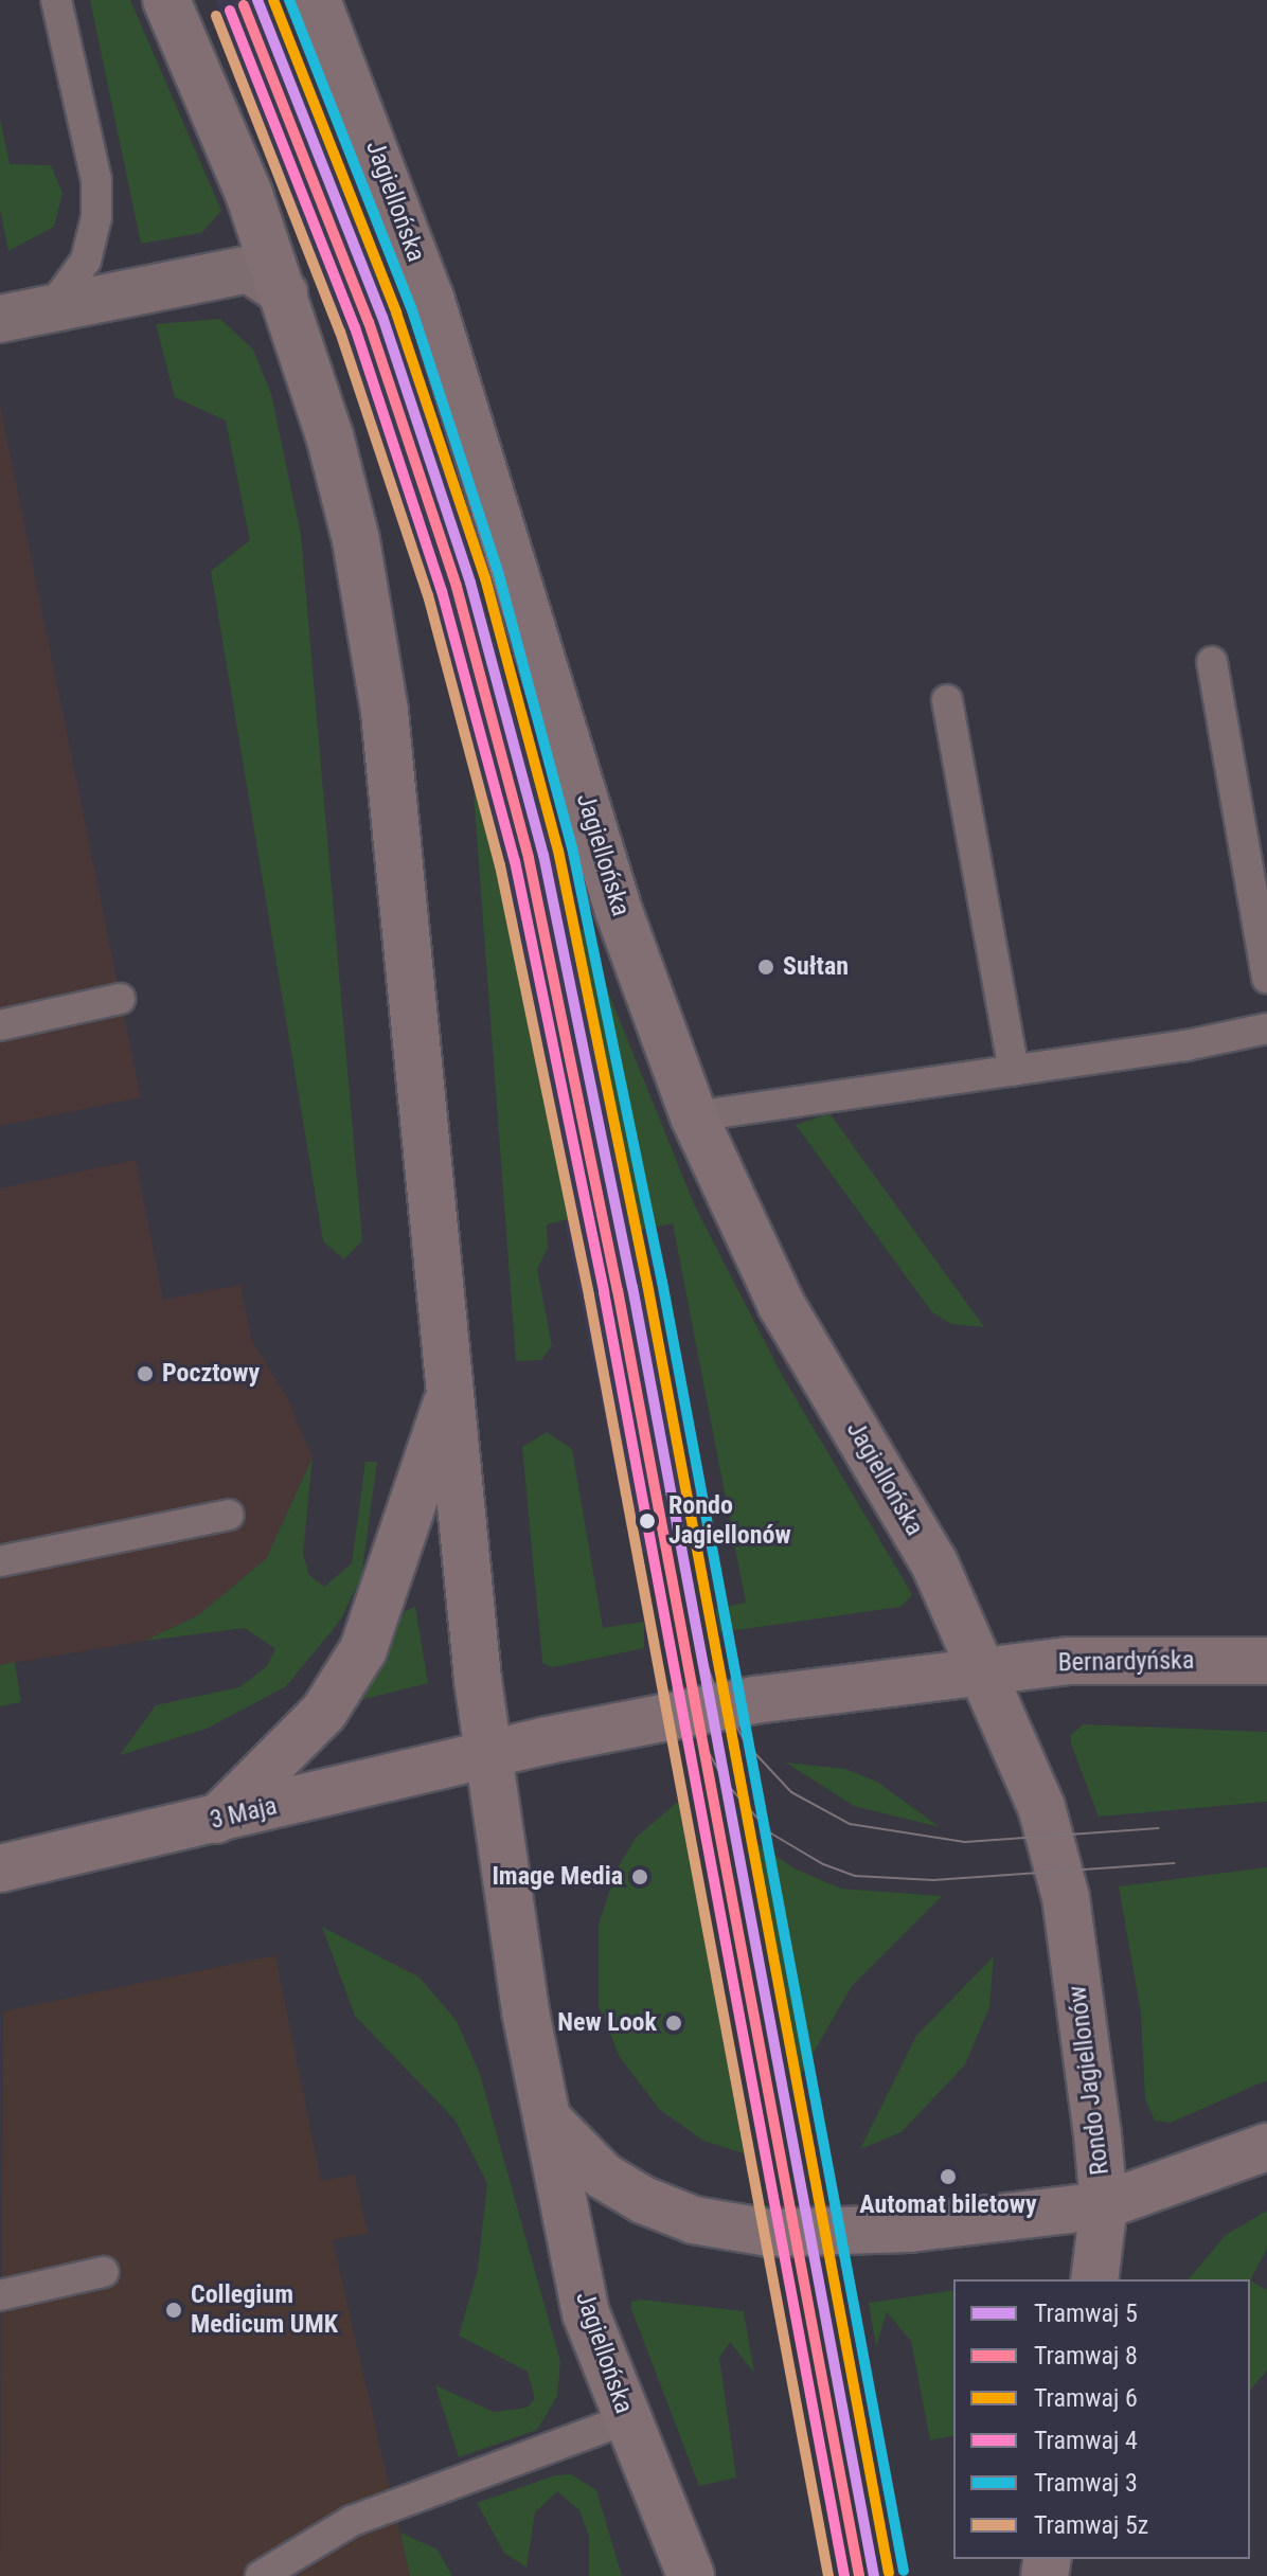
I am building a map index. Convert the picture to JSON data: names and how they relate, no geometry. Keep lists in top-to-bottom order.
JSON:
{
  "streets": {
    "main road": [
      "Jagiellońska",
      "Bernardyńska",
      "3 Maja",
      "Rondo Jagiellonów"
    ]
  },
  "crossings": [
    ["Jagiellońska", "Bernardyńska"],
    ["Jagiellońska", "Rondo Jagiellonów"],
    ["Bernardyńska", "Rondo Jagiellonów"]
  ],
  "places": [
    "Sułtan",
    "Pocztowy",
    "Rondo Jagiellonów",
    "Image Media",
    "New Look",
    "Automat biletowy",
    "Collegium Medicum UMK"
  ],
  "lines": [
    "tram line 5",
    "tram line 6",
    "tram line 3",
    "tram line 8",
    "tram line 4",
    "tram line 5z"
  ],
  "legend": [
    "Tramwaj 5",
    "Tramwaj 8",
    "Tramwaj 6",
    "Tramwaj 4",
    "Tramwaj 3",
    "Tramwaj 5z"
  ]
}
